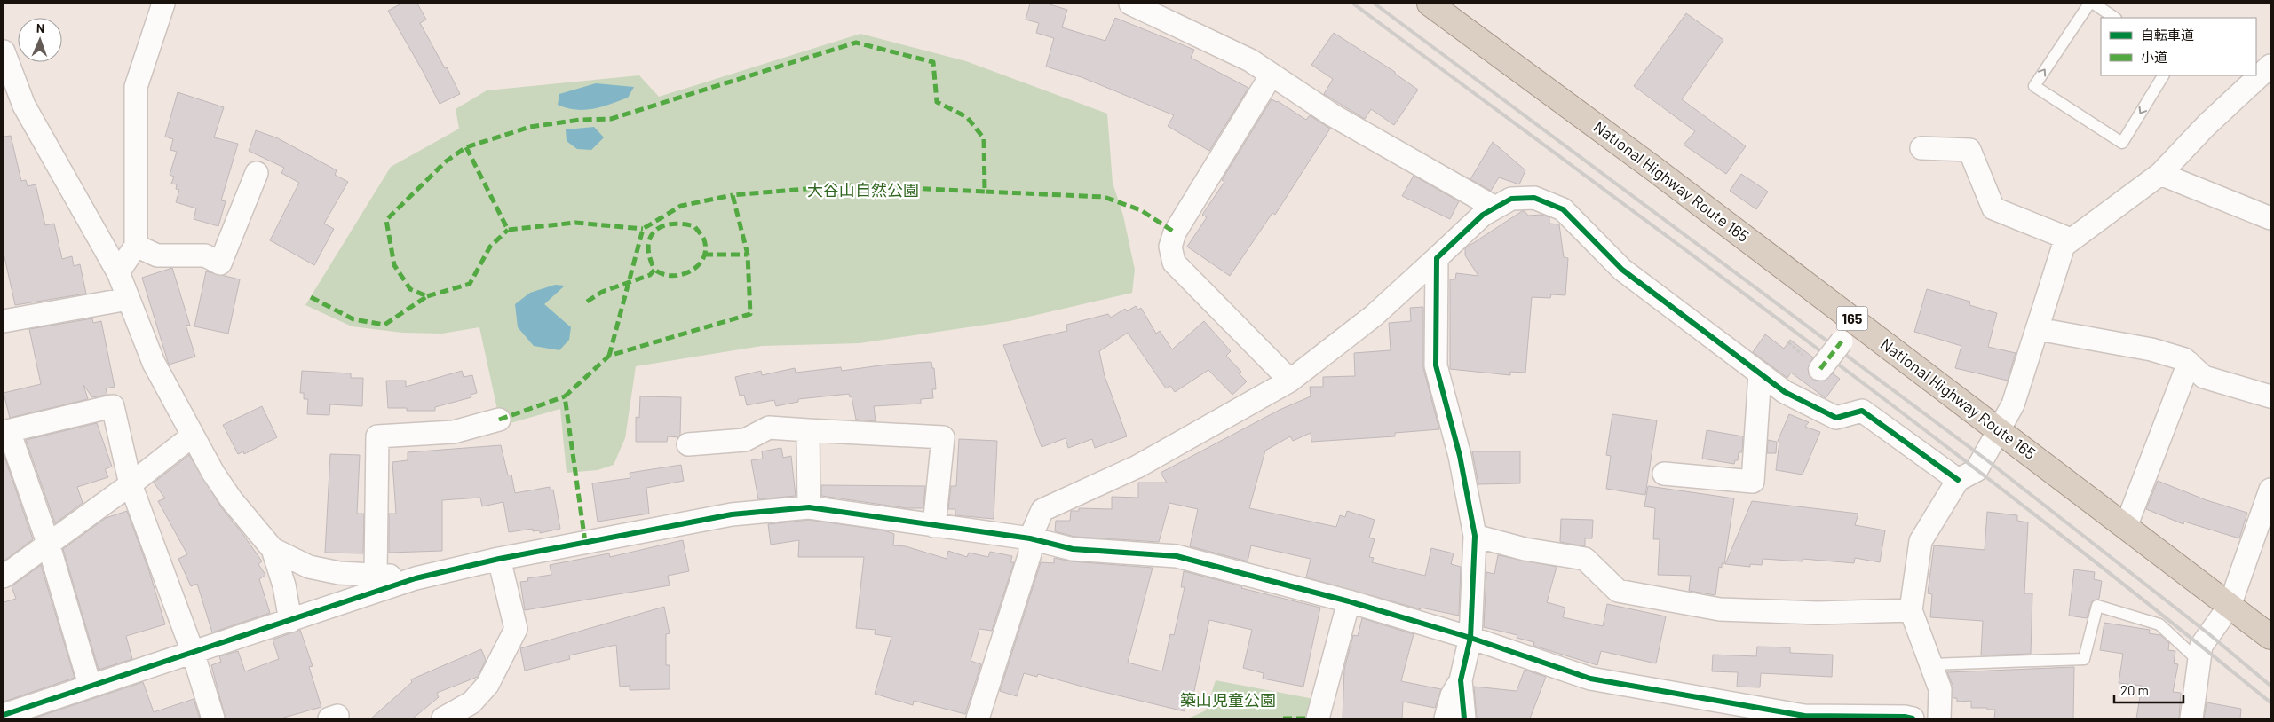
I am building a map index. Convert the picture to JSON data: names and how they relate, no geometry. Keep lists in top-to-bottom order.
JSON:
{
  "streets": {
    "highway": ["National Highway Route 165", "165"]
  },
  "parks": ["大谷山自然公園", "築山児童公園"],
  "legend": ["自転車道", "小道"],
  "scale_bar": "20 m",
  "north": "top"
}
